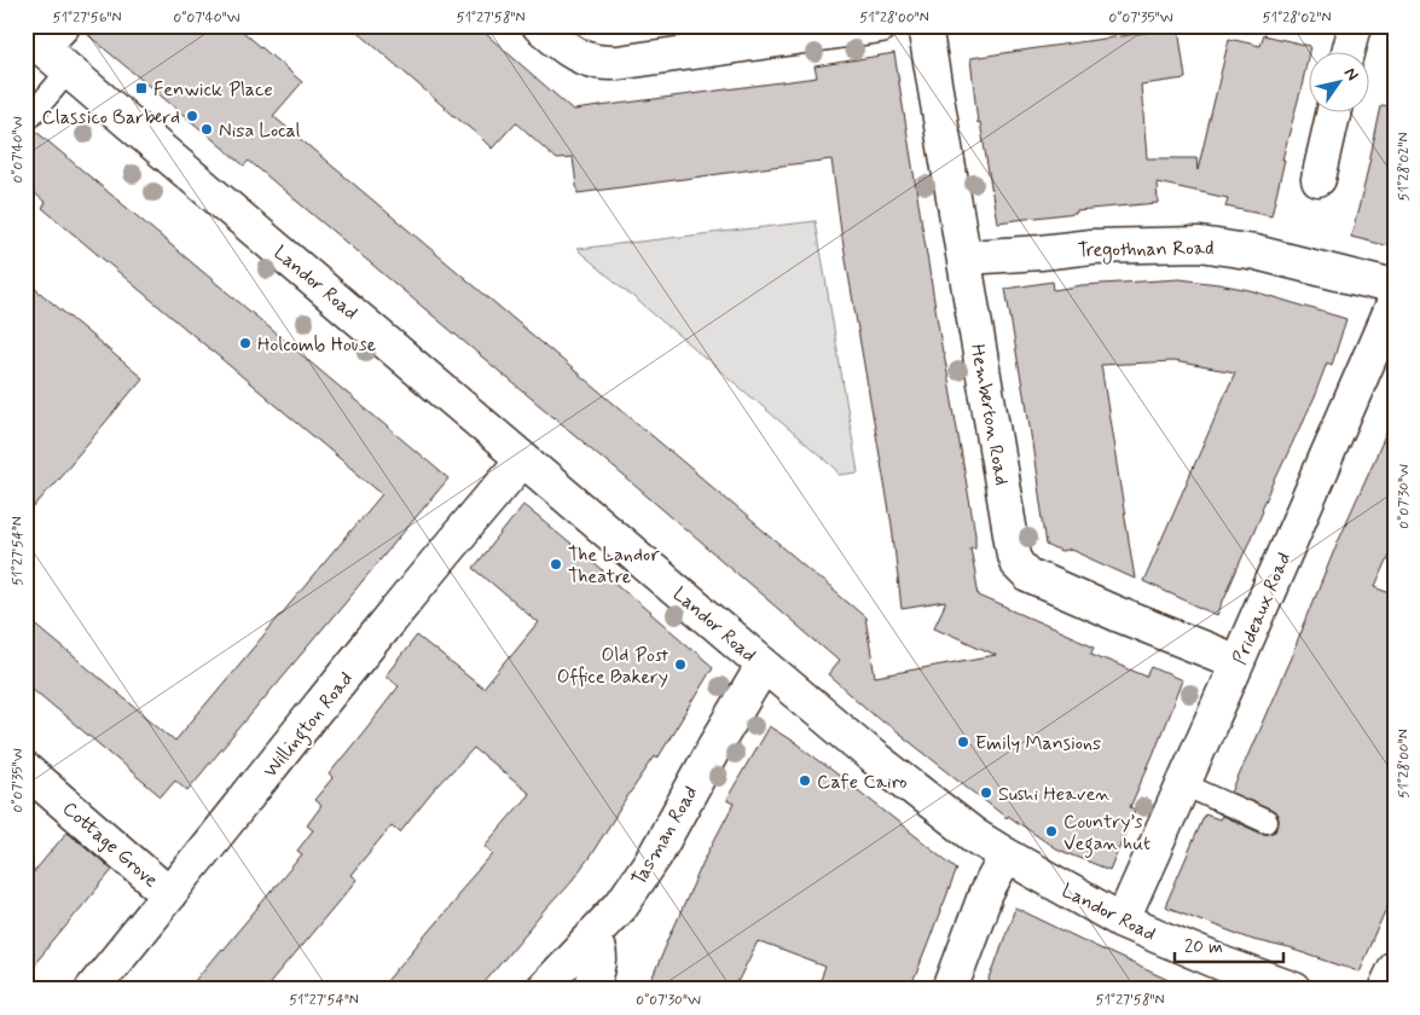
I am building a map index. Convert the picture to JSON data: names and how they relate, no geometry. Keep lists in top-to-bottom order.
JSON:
{
  "streets": {
    "street": [
      "Tregothnan Road",
      "Landor Road",
      "Hemberton Road",
      "Prideaux Road",
      "Willington Road",
      "Tasman Road",
      "Cottage Grove"
    ]
  },
  "crossings": [
    ["Tregothnan Road", "Hemberton Road"],
    ["Landor Road", "Prideaux Road"],
    ["Landor Road", "Willington Road"],
    ["Landor Road", "Tasman Road"],
    ["Hemberton Road", "Prideaux Road"],
    ["Willington Road", "Cottage Grove"]
  ],
  "places": {
    "transit": ["Fenwick Place"],
    "other": [
      "Classico Barberd",
      "Nisa Local",
      "Holcomb House",
      "The Landor Theatre",
      "Old Post Office Bakery",
      "Emily Mansions",
      "Cafe Cairo",
      "Sushi Heaven",
      "Country’s Vegan hut"
    ]
  },
  "scale_bar": "20 m",
  "north": "top right",
  "coordinates": [
    "51°27'56\"N",
    "0°07'40\"W",
    "51°27'58\"N",
    "51°28'00\"N",
    "0°07'35\"W",
    "51°28'02\"N",
    "0°07'30\"W",
    "51°27'54\"N"
  ]
}
